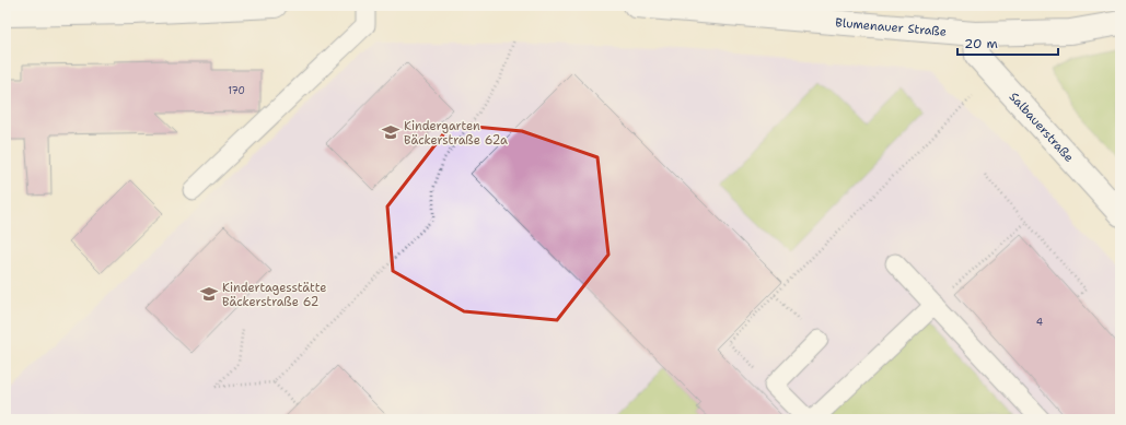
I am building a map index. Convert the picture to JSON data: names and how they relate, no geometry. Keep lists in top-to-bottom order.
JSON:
{
  "streets": {
    "street": ["Blumenauer Straße", "Salbauerstraße"]
  },
  "crossings": [
    ["Blumenauer Straße", "Salbauerstraße"]
  ],
  "places": {
    "school or university": ["Kindergarten Bäckerstraße 62a", "Kindertagesstätte Bäckerstraße 62"]
  },
  "house_numbers": ["170", "4"],
  "scale_bar": "20 m"
}
